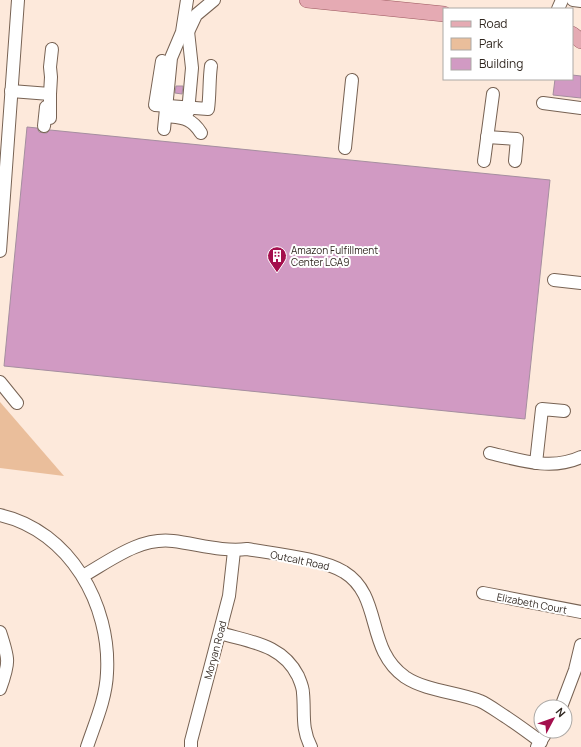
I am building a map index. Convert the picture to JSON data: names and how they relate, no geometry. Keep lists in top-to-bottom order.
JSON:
{
  "streets": {
    "street": ["Outcalt Road", "Elizabeth Court", "Moryan Road"]
  },
  "crossings": [
    ["Outcalt Road", "Moryan Road"]
  ],
  "places": {
    "building": ["Amazon Fulfillment Center LGA9"]
  },
  "legend": ["Road", "Park", "Building"],
  "north": "top right"
}
